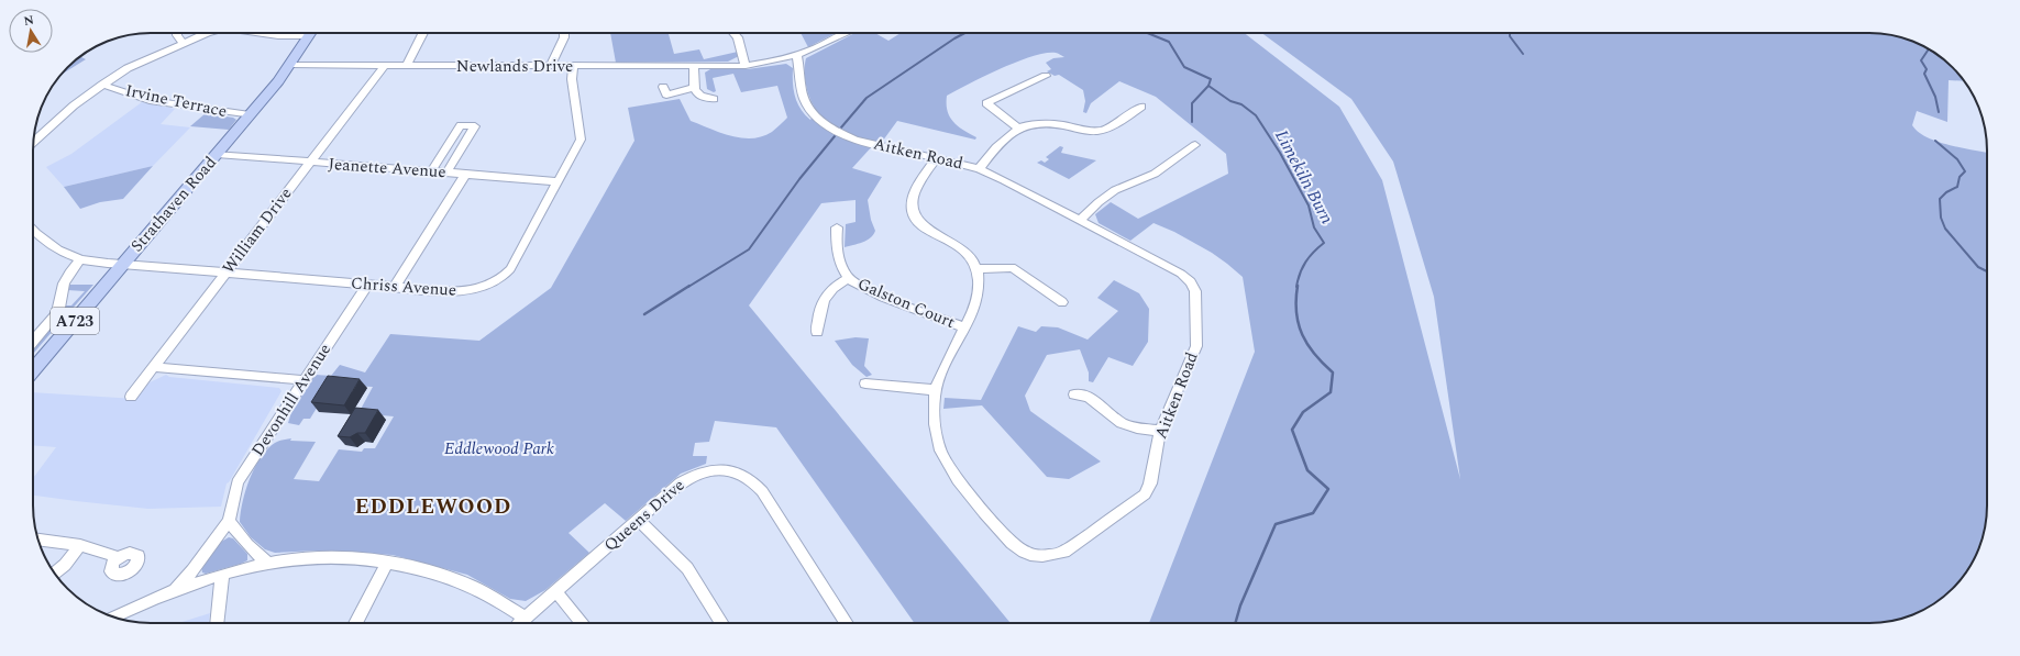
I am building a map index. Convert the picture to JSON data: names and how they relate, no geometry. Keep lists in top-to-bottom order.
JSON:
{
  "streets": {
    "main road": ["Strathaven Road", "A723"],
    "street": [
      "Newlands Drive",
      "Irvine Terrace",
      "Aitken Road",
      "Jeanette Avenue",
      "William Drive",
      "Chriss Avenue",
      "Galston Court",
      "Devonhill Avenue",
      "Queens Drive"
    ]
  },
  "crossings": [
    ["Newlands Drive", "Aitken Road"],
    ["Newlands Drive", "Strathaven Road"],
    ["Newlands Drive", "William Drive"],
    ["Newlands Drive", "Chriss Avenue"],
    ["Irvine Terrace", "Strathaven Road"],
    ["Jeanette Avenue", "Strathaven Road"],
    ["Jeanette Avenue", "William Drive"],
    ["Jeanette Avenue", "Chriss Avenue"],
    ["Strathaven Road", "Chriss Avenue"],
    ["William Drive", "Chriss Avenue"],
    ["Chriss Avenue", "Devonhill Avenue"]
  ],
  "districts": ["EDDLEWOOD"],
  "water": ["Limekiln Burn"],
  "parks": ["Eddlewood Park"],
  "north": "top"
}
